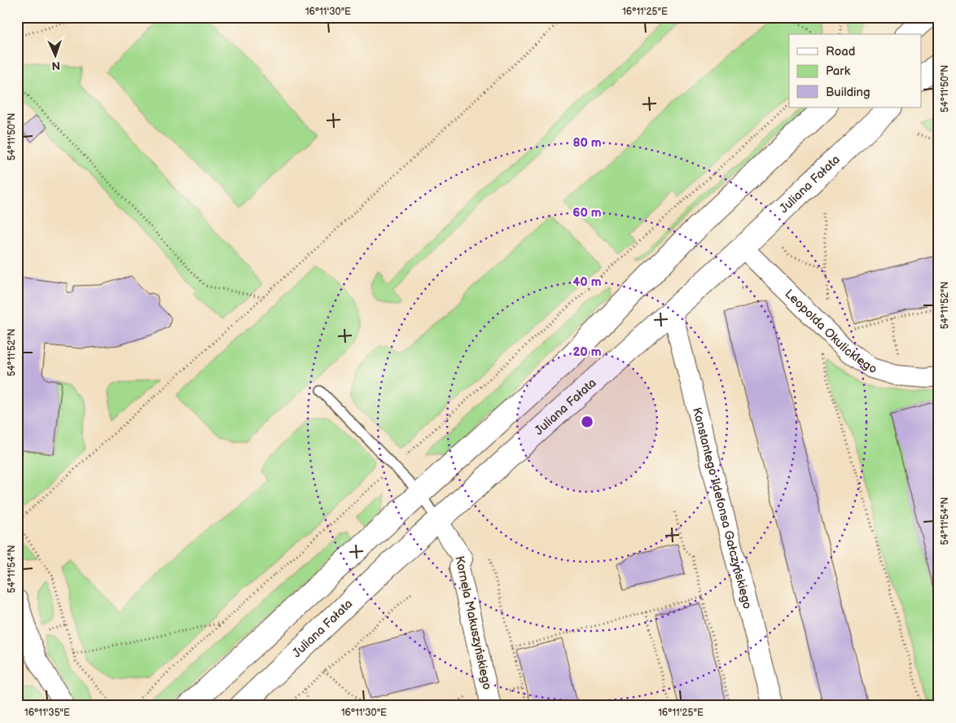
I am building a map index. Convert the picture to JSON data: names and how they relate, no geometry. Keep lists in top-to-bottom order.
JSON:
{
  "streets": {
    "street": [
      "Juliana Fałata",
      "Leopolda Okulickiego",
      "Konstantego Ildefonsa Gałczyńskiego",
      "Kornela Makuszyńskiego"
    ]
  },
  "crossings": [
    ["Juliana Fałata", "Leopolda Okulickiego"],
    ["Juliana Fałata", "Konstantego Ildefonsa Gałczyńskiego"],
    ["Juliana Fałata", "Kornela Makuszyńskiego"]
  ],
  "legend": ["Road", "Park", "Building"],
  "north": "bottom",
  "coordinates": [
    "16°11'30\"E",
    "16°11'25\"E",
    "54°11'50\"N",
    "54°11'52\"N",
    "54°11'54\"N",
    "16°11'35\"E"
  ],
  "rings": [
    "80 m",
    "60 m",
    "40 m",
    "20 m"
  ]
}
